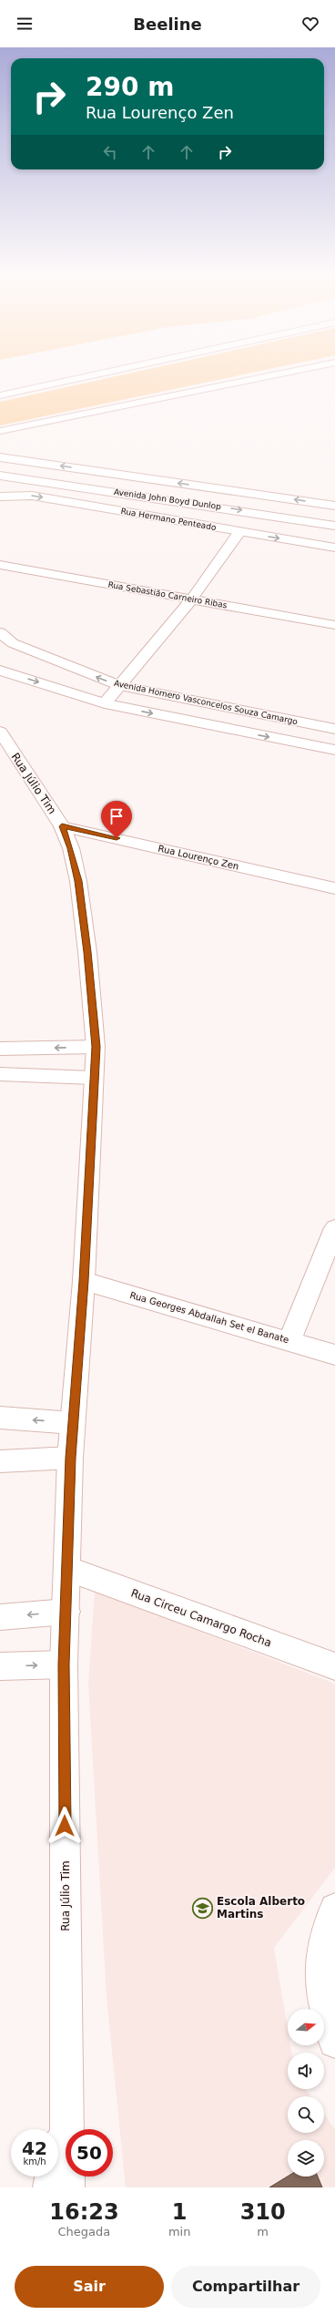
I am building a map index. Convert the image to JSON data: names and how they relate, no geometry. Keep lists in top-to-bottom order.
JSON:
{
  "streets": {
    "main road": [
      "Avenida John Boyd Dunlop",
      "Rua Hermano Penteado",
      "Rua Sebastião Carneiro Ribas",
      "Avenida Homero Vasconcelos Souza Camargo",
      "Rua Júlio Tim",
      "Rua Lourenço Zen",
      "Rua Georges Abdallah Set el Banate",
      "Rua Circeu Camargo Rocha"
    ]
  },
  "crossings": [
    ["Rua Júlio Tim", "Rua Lourenço Zen"],
    ["Rua Júlio Tim", "Rua Georges Abdallah Set el Banate"],
    ["Rua Júlio Tim", "Rua Circeu Camargo Rocha"]
  ],
  "places": {
    "school or university": ["Escola Alberto Martins"]
  },
  "north": "right",
  "page": {
    "header": "Beeline",
    "turn": ["290 m", "Rua Lourenço Zen"],
    "speed": "42 km/h",
    "limit": "50",
    "eta": [
      "16:23",
      "Chegada",
      "1",
      "min",
      "310",
      "m"
    ],
    "buttons": ["Sair", "Compartilhar"]
  }
}
